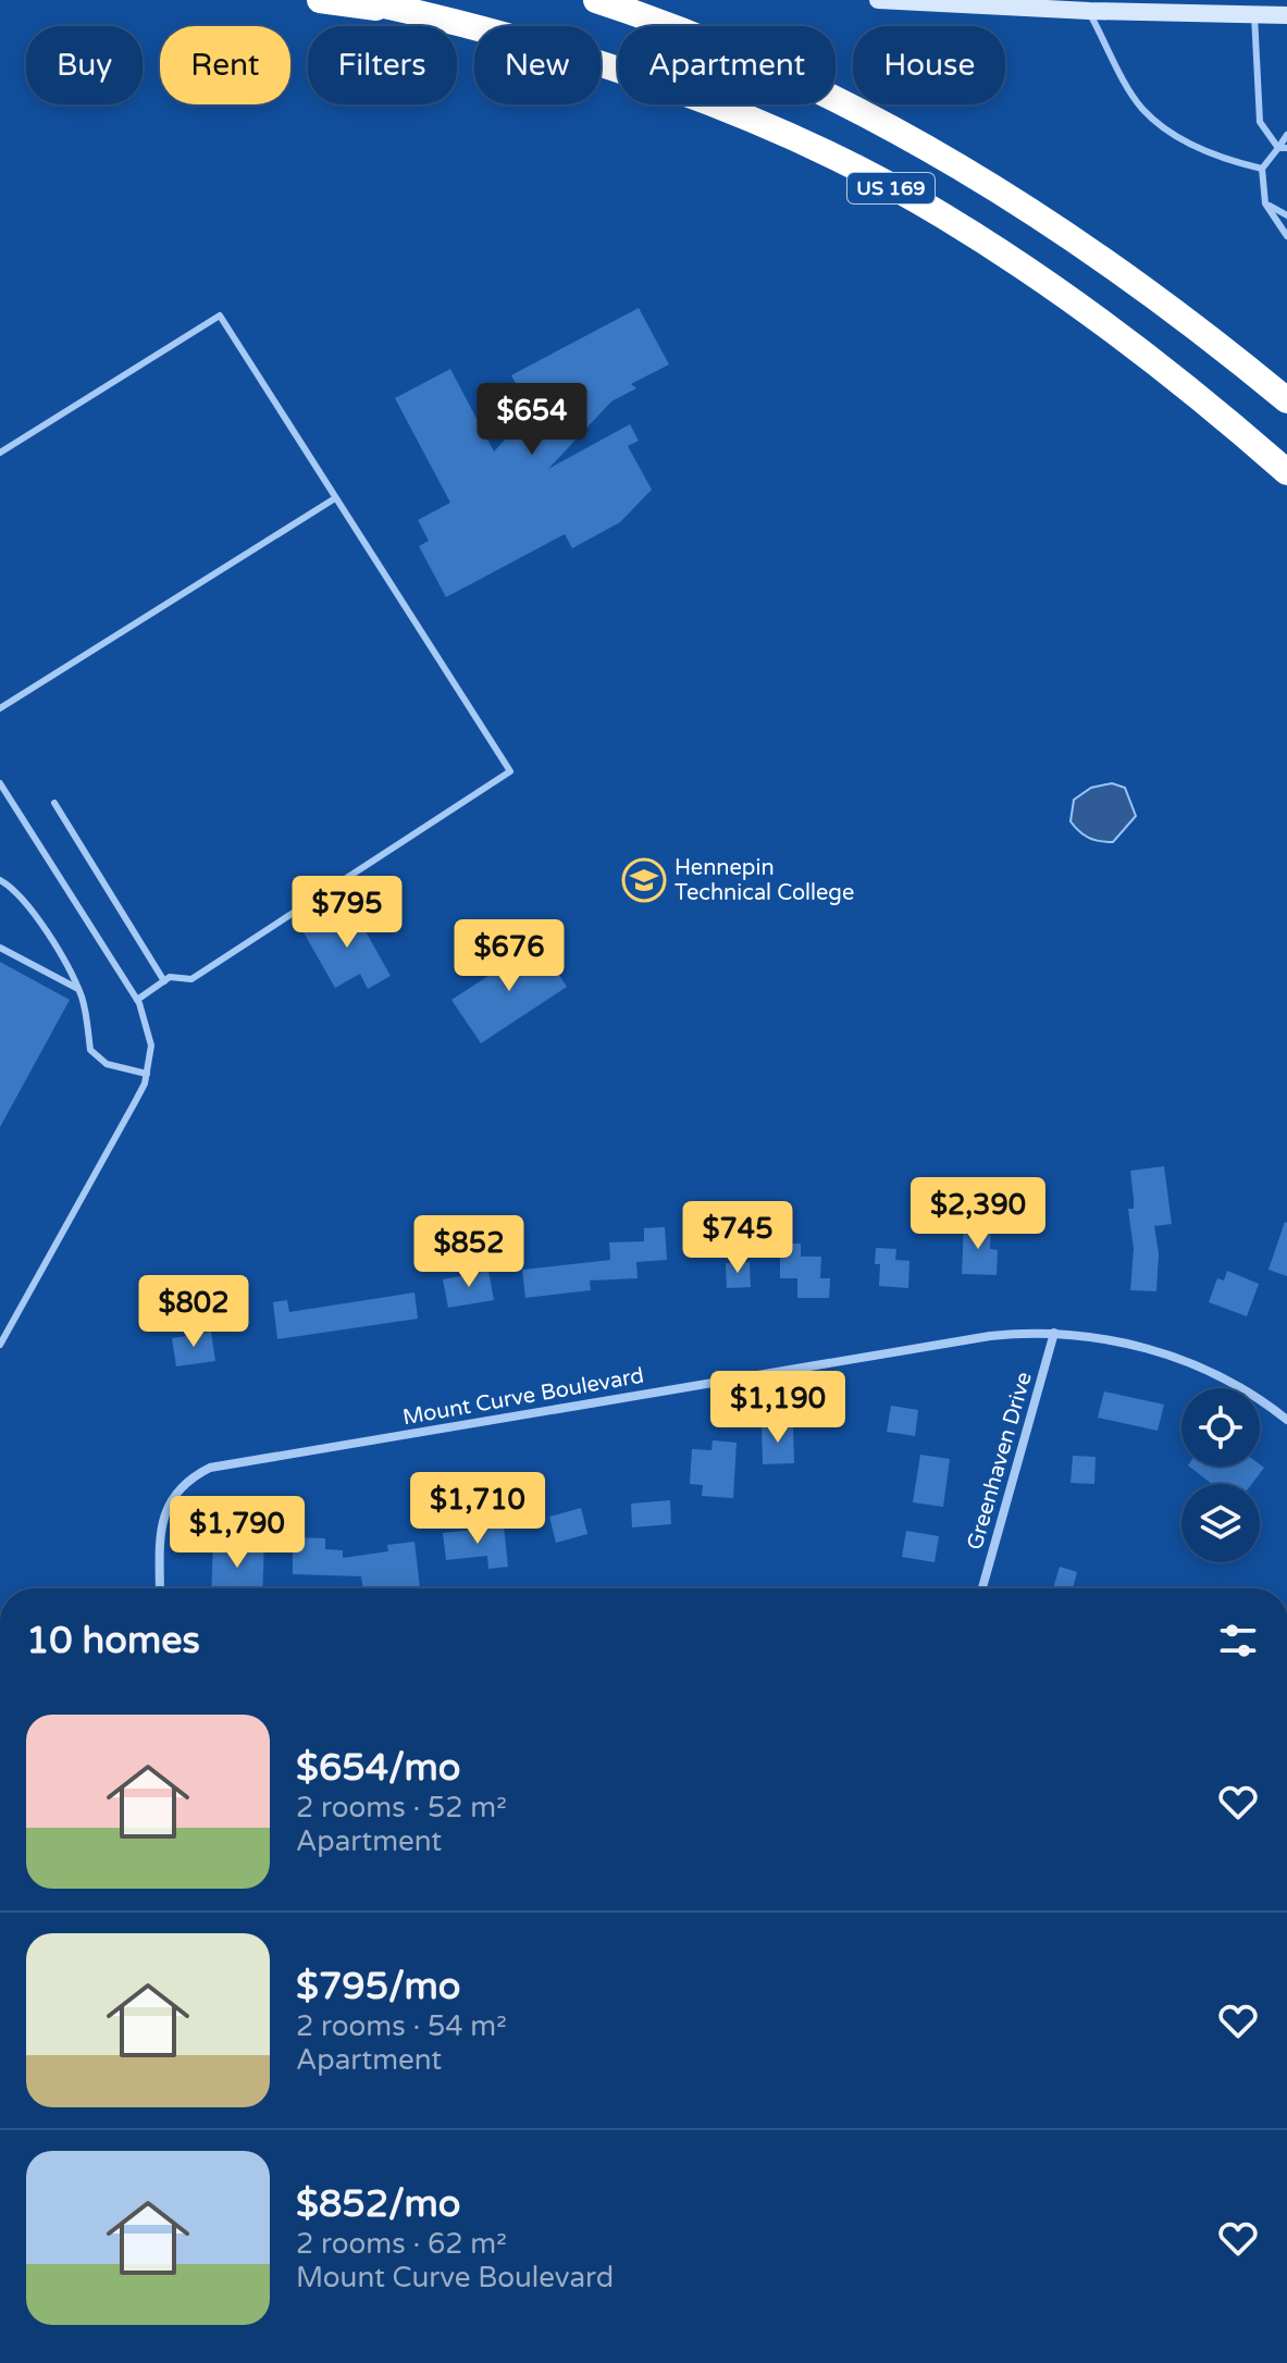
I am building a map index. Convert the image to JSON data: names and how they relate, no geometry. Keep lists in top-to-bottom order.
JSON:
{
  "streets": {
    "highway": ["US 169"],
    "street": ["Mount Curve Boulevard", "Greenhaven Drive"]
  },
  "crossings": [
    ["Mount Curve Boulevard", "Greenhaven Drive"]
  ],
  "places": {
    "school or university": ["Hennepin Technical College"]
  },
  "page": {
    "chip": [
      "Buy",
      "Rent",
      "Filters",
      "New",
      "Apartment",
      "House"
    ],
    "price": [
      "$654",
      "$795",
      "$676",
      "$2,390",
      "$745",
      "$852",
      "$802",
      "$1,190",
      "$1,710",
      "$1,790"
    ],
    "heading": "10 homes",
    "list": [
      {
        "name": "$654/mo",
        "note": "2 rooms · 52 m² · Apartment"
      },
      {
        "name": "$795/mo",
        "note": "2 rooms · 54 m² · Apartment"
      },
      {
        "name": "$852/mo",
        "note": "2 rooms · 62 m² · Mount Curve Boulevard"
      }
    ]
  }
}
